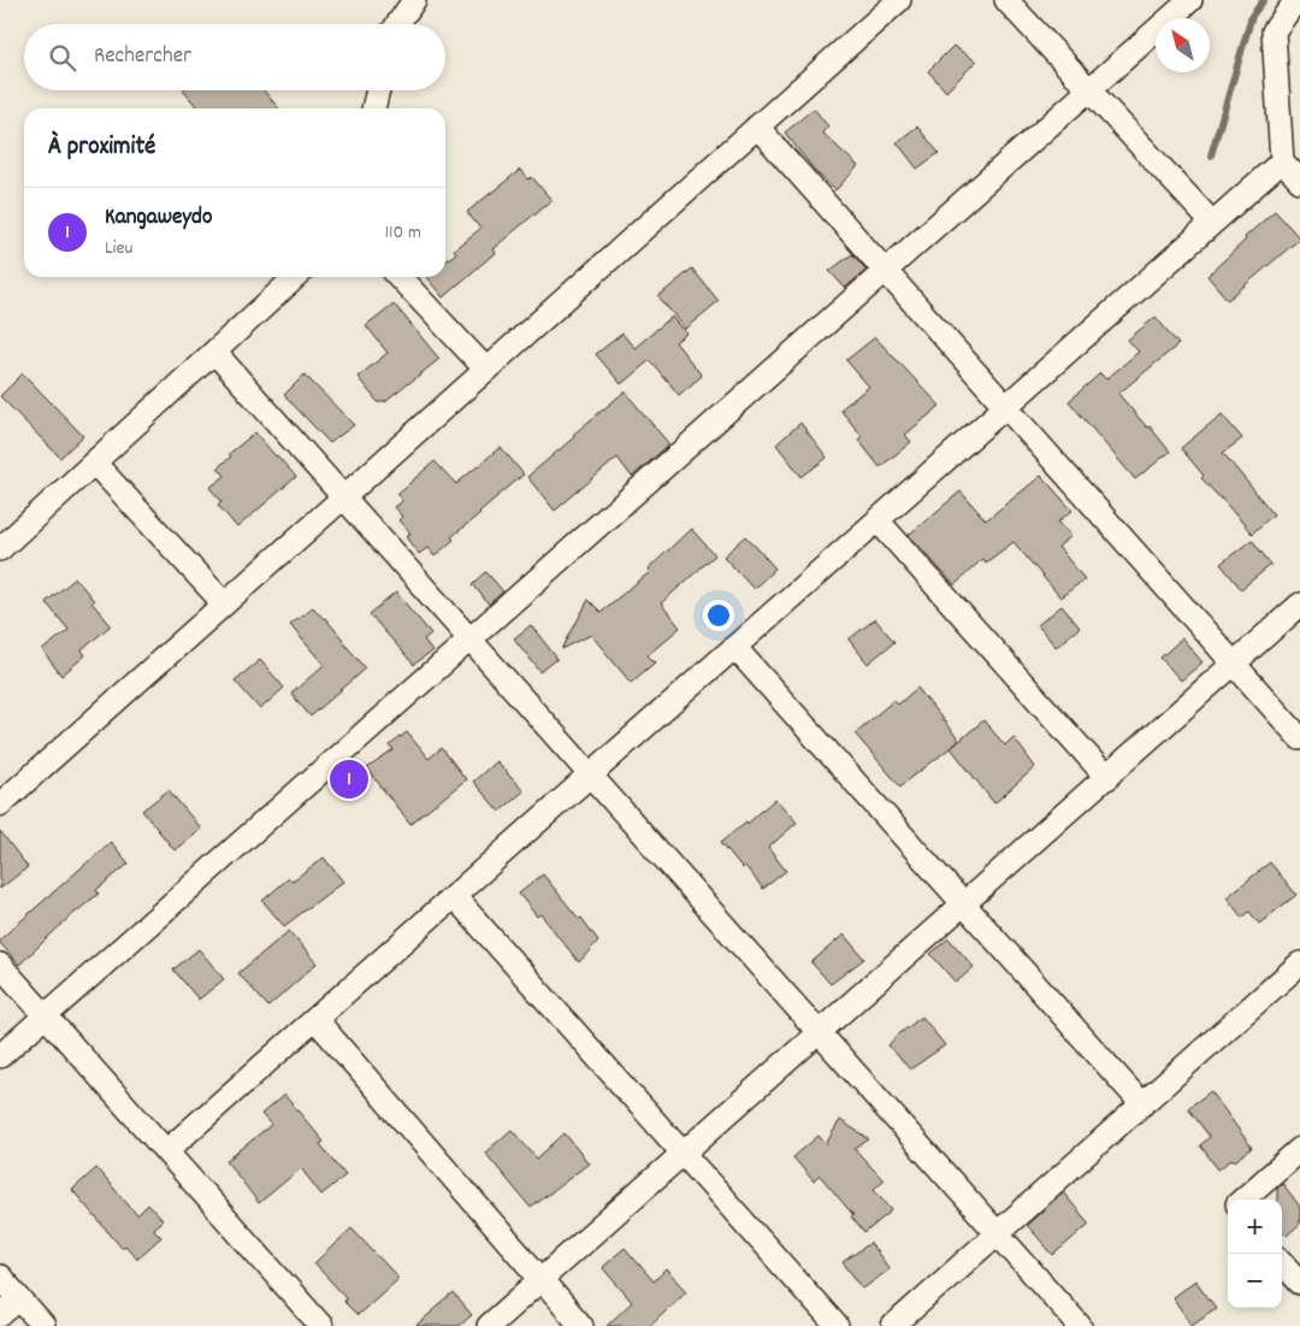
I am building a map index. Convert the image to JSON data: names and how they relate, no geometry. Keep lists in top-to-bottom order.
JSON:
{
  "north": "top left",
  "page": {
    "search": "Rechercher",
    "heading": "À proximité",
    "list": [
      {
        "mark": "1",
        "name": "Kangaweydo",
        "note": "Lieu",
        "value": "110 m"
      }
    ],
    "pins": "1",
    "map_buttons": ["+", "−"]
  }
}
